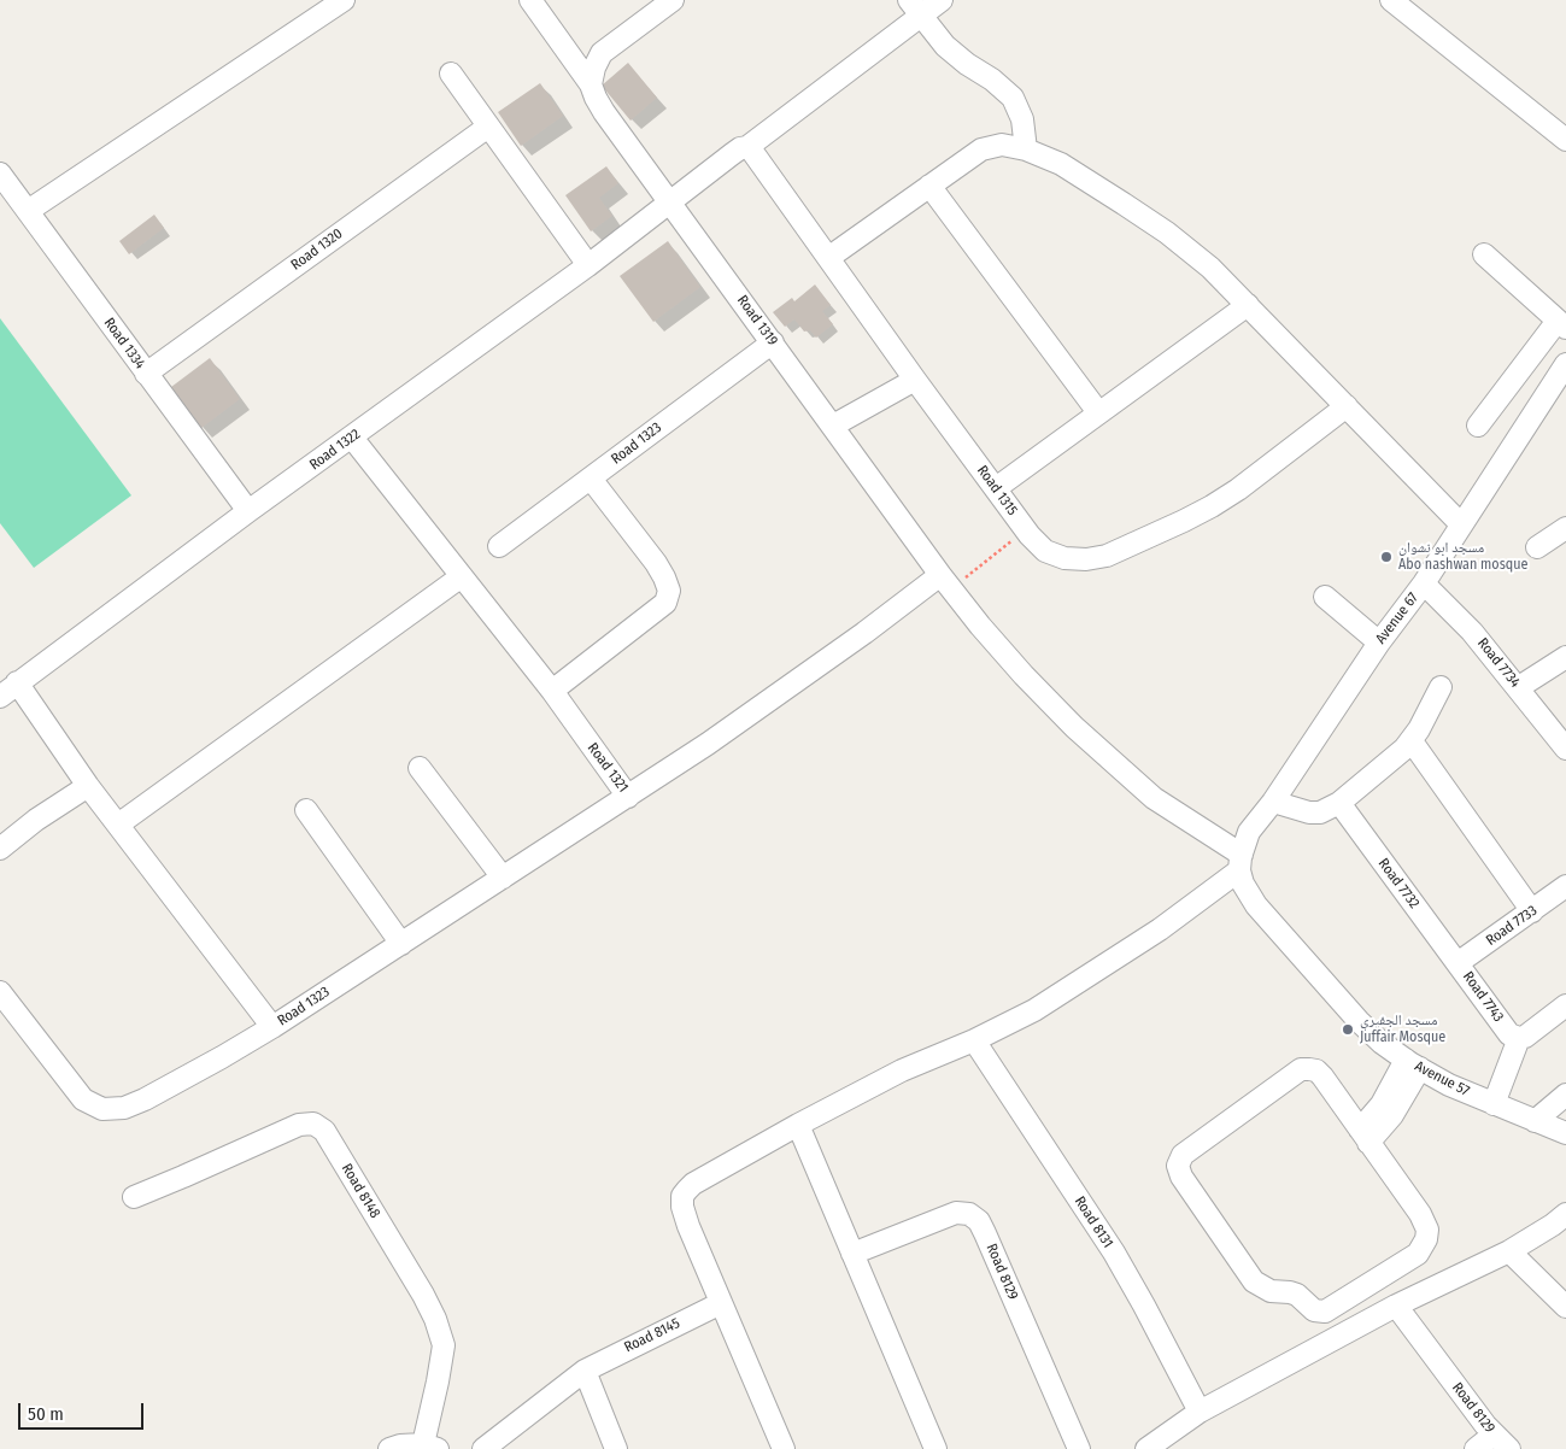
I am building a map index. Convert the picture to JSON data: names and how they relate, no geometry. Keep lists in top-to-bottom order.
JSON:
{
  "streets": {
    "street": [
      "Road 1320",
      "Road 1319",
      "Road 1334",
      "Road 1323",
      "Road 1322",
      "Road 1315",
      "Avenue 67",
      "Road 7734",
      "Road 1321",
      "Road 7732",
      "Road 7733",
      "Road 7743",
      "Avenue 57",
      "Road 8148",
      "Road 8131",
      "Road 8129",
      "Road 8145"
    ]
  },
  "crossings": [
    ["Road 1320", "Road 1334"],
    ["Road 1319", "Road 1323"],
    ["Road 1319", "Road 1322"],
    ["Road 1319", "Avenue 67"],
    ["Road 1319", "Road 1321"],
    ["Road 1334", "Road 1322"],
    ["Road 1323", "Road 1321"],
    ["Road 1322", "Road 1315"],
    ["Road 1322", "Road 1321"],
    ["Avenue 67", "Road 7734"],
    ["Avenue 67", "Avenue 57"],
    ["Road 7732", "Road 7733"],
    ["Road 7732", "Road 7743"],
    ["Road 7733", "Road 7743"]
  ],
  "places": ["مسجد ابو نشوان Abo nashwan mosque", "مسجد الجفيري Juffair Mosque"],
  "scale_bar": "50 m"
}
